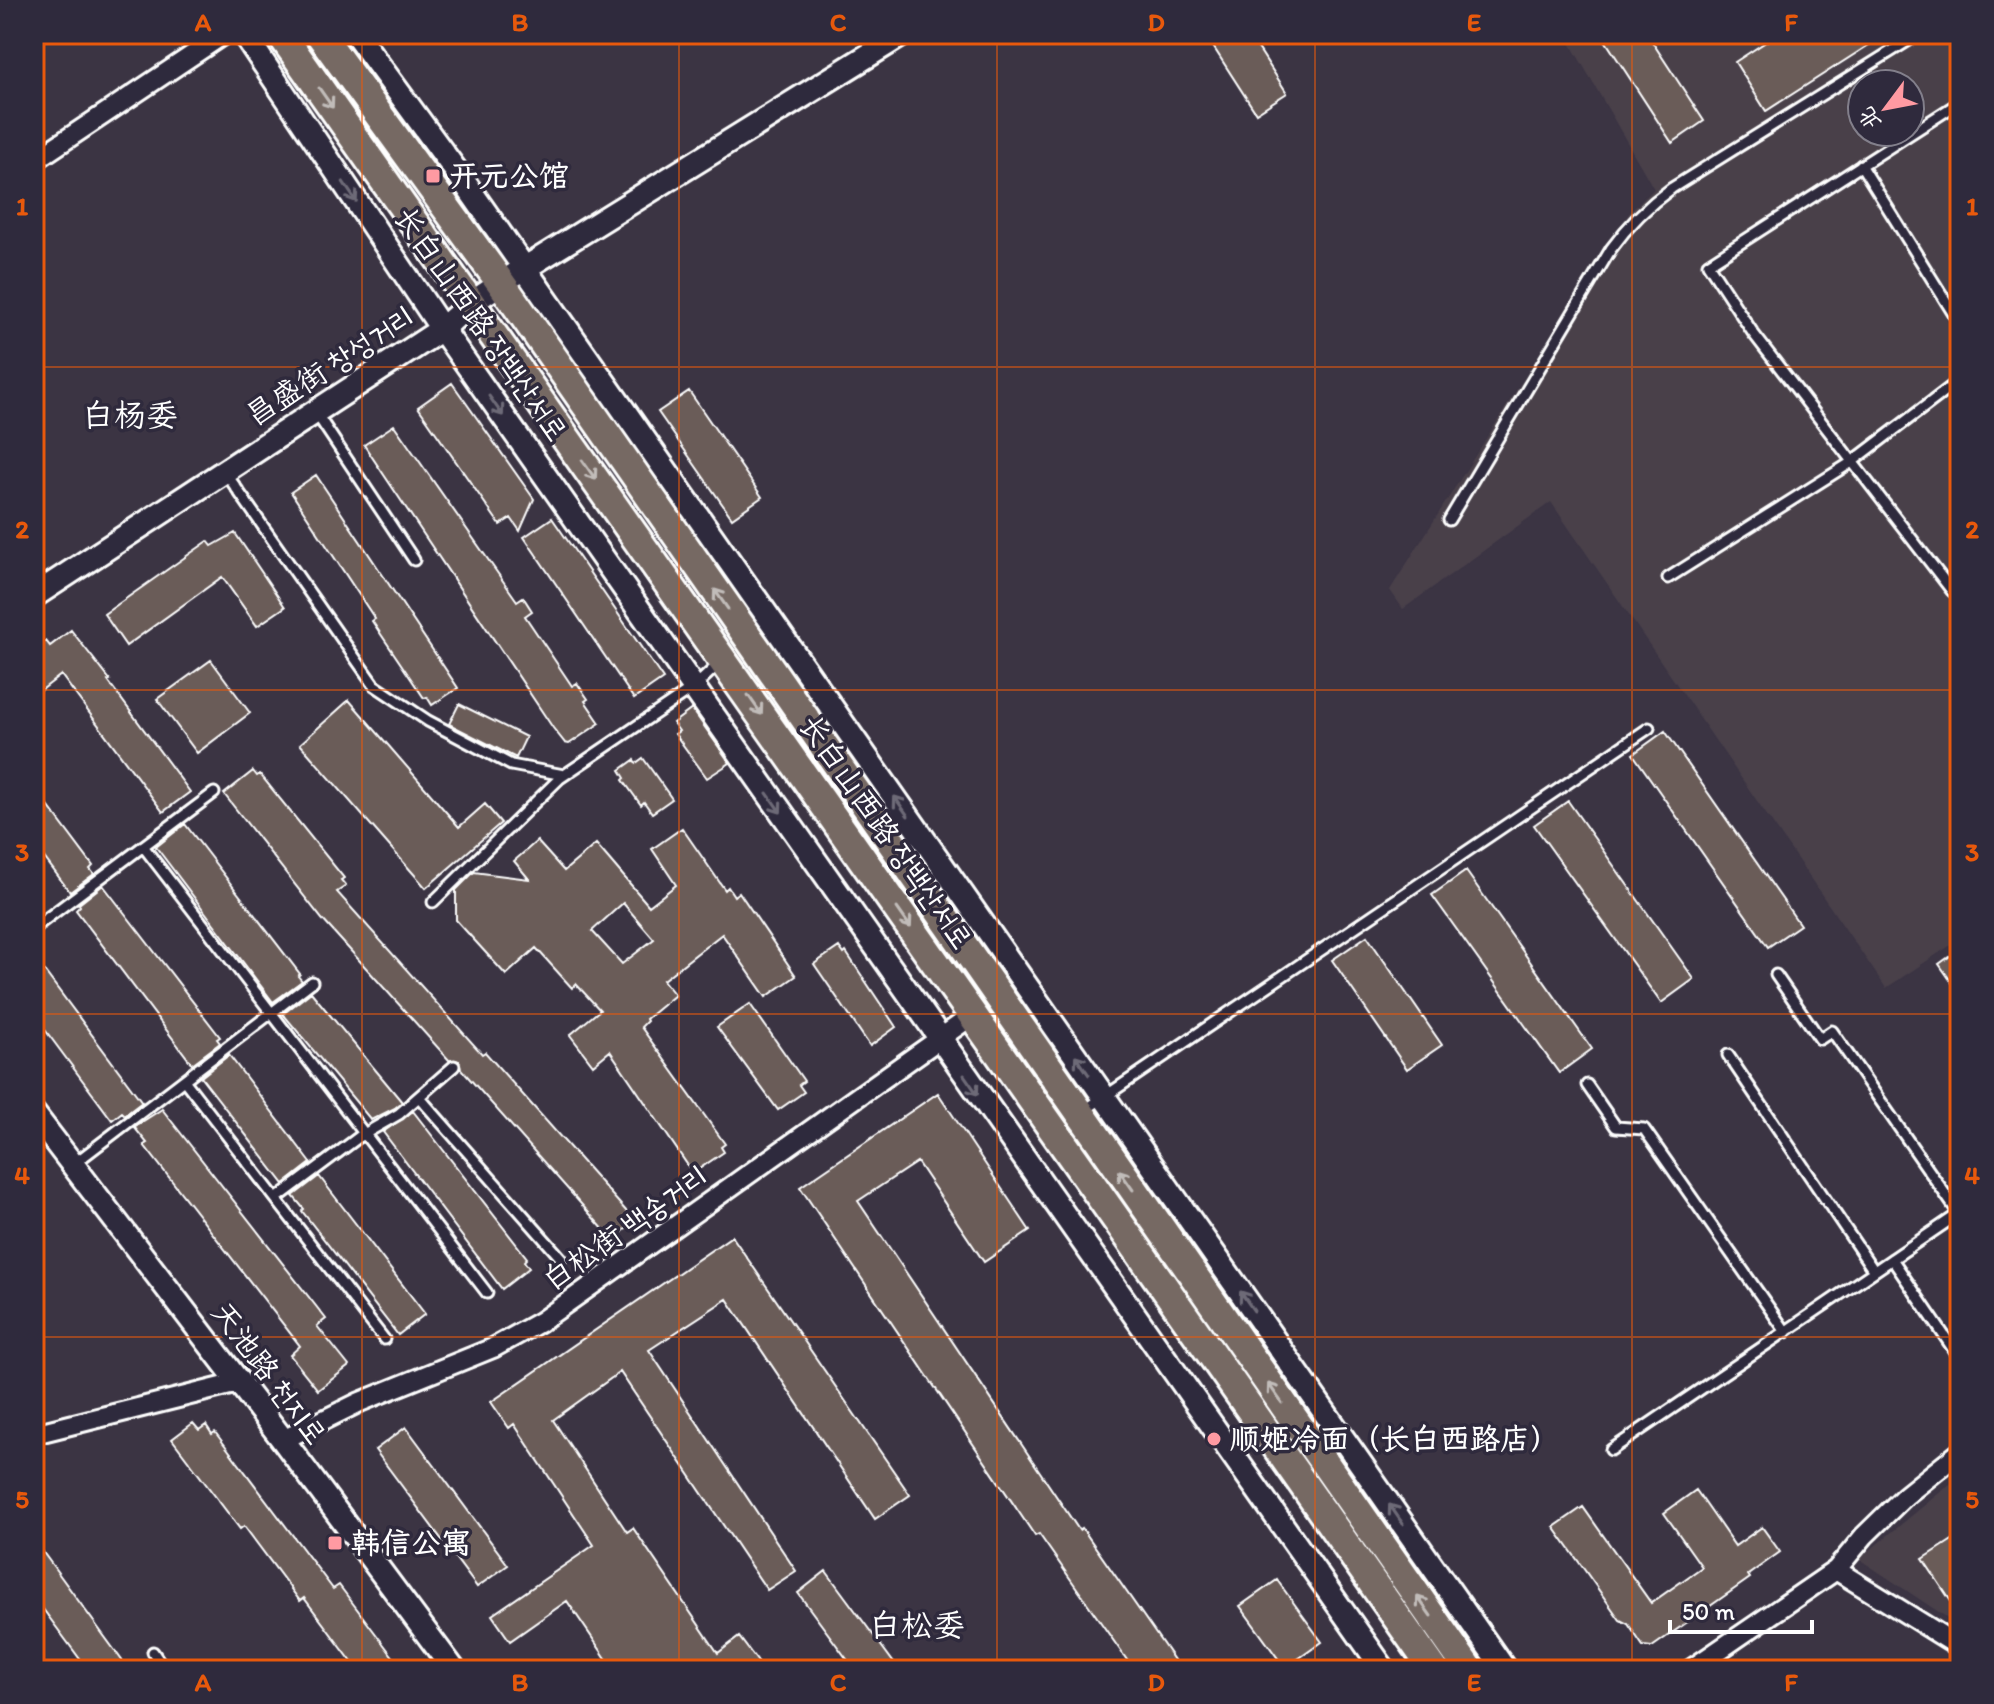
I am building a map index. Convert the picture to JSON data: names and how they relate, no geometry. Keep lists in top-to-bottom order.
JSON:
{
  "streets": {
    "main road": ["长白山西路 장백산서로"],
    "street": ["昌盛街 창성거리", "白松街 백송거리", "天池路 천지로"]
  },
  "crossings": [
    ["长白山西路 장백산서로", "昌盛街 창성거리"],
    ["长白山西路 장백산서로", "白松街 백송거리"],
    ["白松街 백송거리", "天池路 천지로"]
  ],
  "districts": ["白杨委", "白松委"],
  "places": {
    "transit": ["开元公馆", "韩信公寓"],
    "other": ["顺姬冷面（长白西路店）"]
  },
  "scale_bar": "50 m",
  "north": "bottom left",
  "grid": {
    "columns": [
      "A",
      "B",
      "C",
      "D",
      "E",
      "F"
    ],
    "rows": [
      "1",
      "2",
      "3",
      "4",
      "5"
    ]
  }
}
